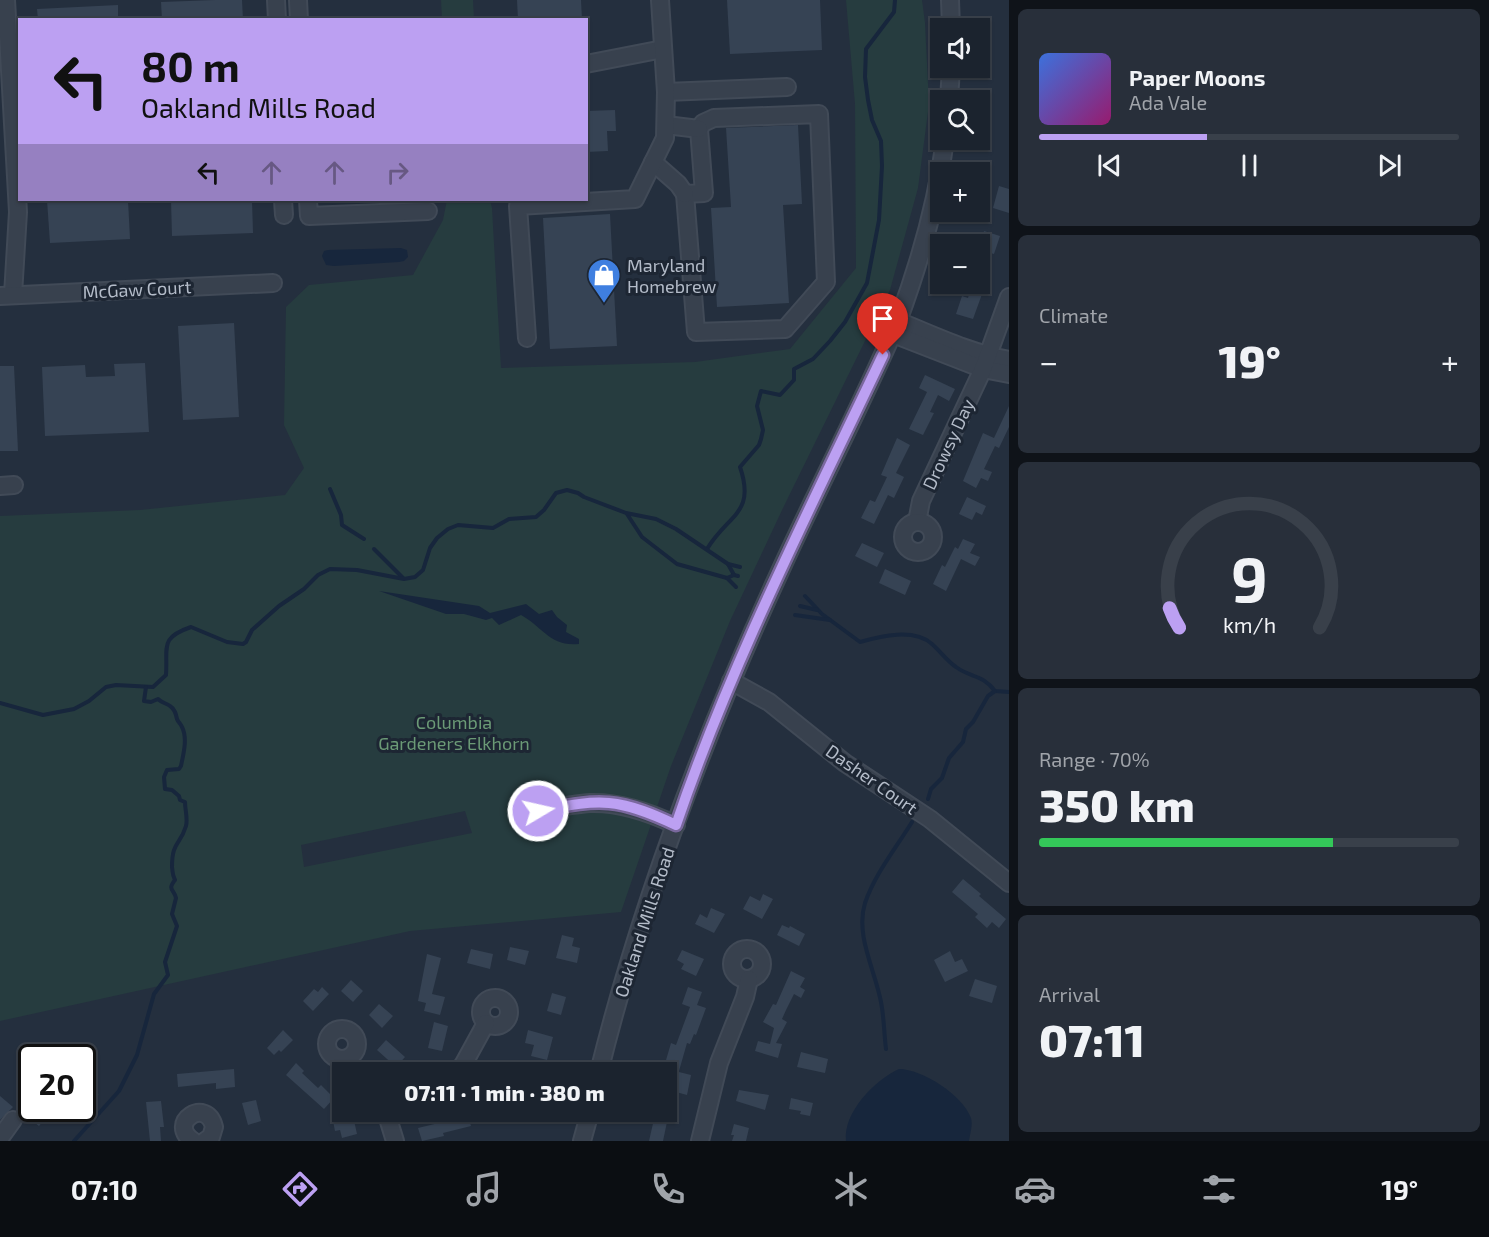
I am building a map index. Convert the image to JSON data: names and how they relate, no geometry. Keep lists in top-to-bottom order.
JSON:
{
  "streets": {
    "street": [
      "McGaw Court",
      "Drowsy Day",
      "Dasher Court",
      "Oakland Mills Road"
    ]
  },
  "crossings": [
    ["Dasher Court", "Oakland Mills Road"]
  ],
  "parks": ["Columbia Gardeners Elkhorn"],
  "places": {
    "shop": ["Maryland Homebrew"]
  },
  "page": {
    "map_buttons": ["+", "−"],
    "turn": ["80 m", "Oakland Mills Road"],
    "song": ["Paper Moons", "Ada Vale"],
    "tile": [
      "Climate",
      ["Range · 70%", "350 km"],
      ["Arrival", "07:11"]
    ],
    "heat": ["−", "19°", "+"],
    "limit": "20",
    "trip": "07:11 · 1 min · 380 m",
    "tabs": ["07:10", "19°"],
    "gauge": ["9", "km/h"]
  }
}
